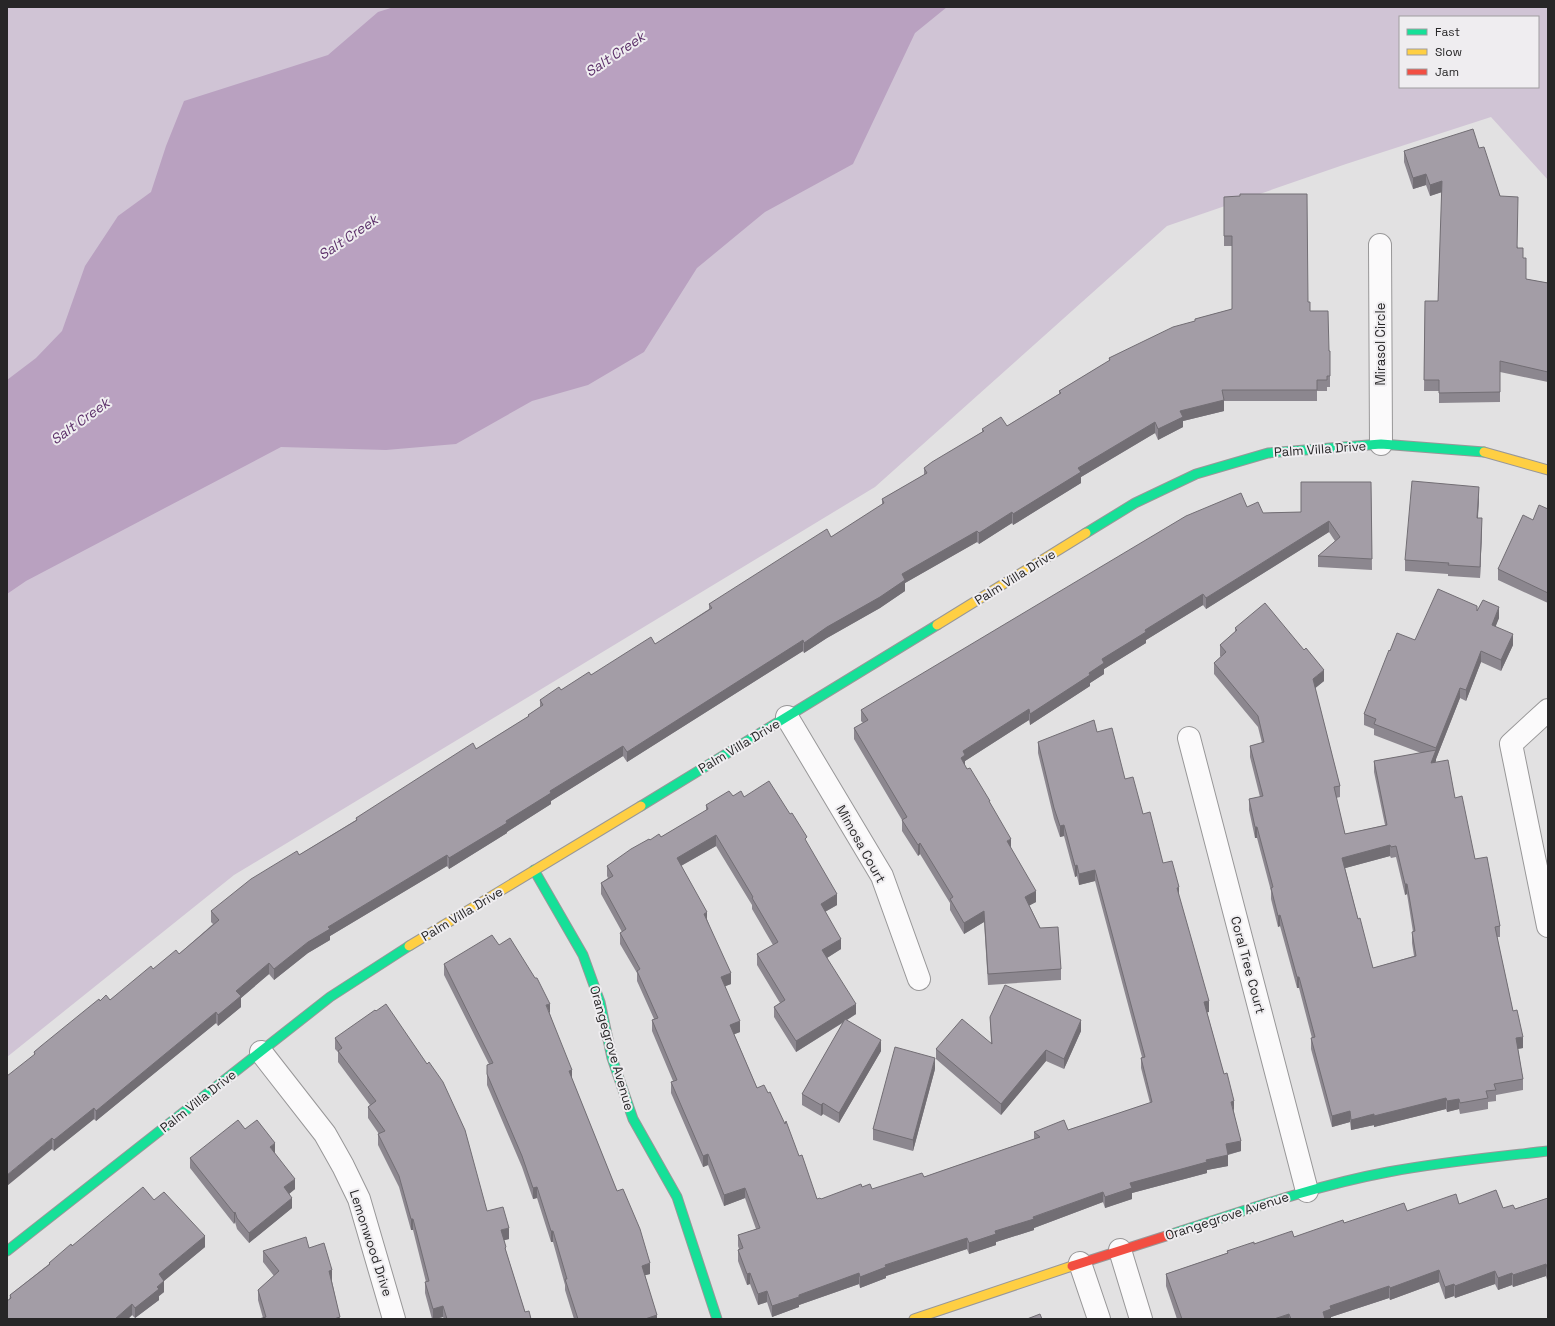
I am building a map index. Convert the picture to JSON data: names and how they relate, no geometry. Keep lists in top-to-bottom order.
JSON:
{
  "streets": {
    "street": [
      "Mirasol Circle",
      "Palm Villa Drive",
      "Mimosa Court",
      "Coral Tree Court",
      "Orangegrove Avenue",
      "Lemonwood Drive"
    ]
  },
  "crossings": [
    ["Mirasol Circle", "Palm Villa Drive"],
    ["Palm Villa Drive", "Mimosa Court"],
    ["Palm Villa Drive", "Orangegrove Avenue"],
    ["Palm Villa Drive", "Lemonwood Drive"],
    ["Coral Tree Court", "Orangegrove Avenue"]
  ],
  "water": ["Salt Creek"],
  "legend": ["Fast", "Slow", "Jam"]
}
